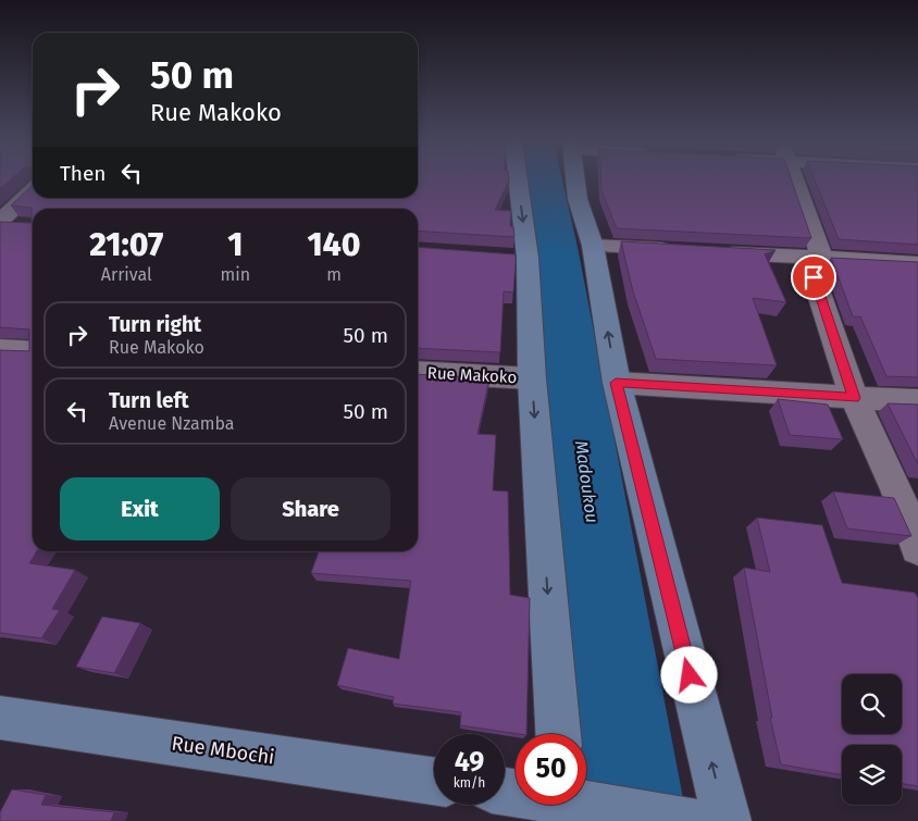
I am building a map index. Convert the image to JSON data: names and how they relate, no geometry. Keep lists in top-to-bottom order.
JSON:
{
  "streets": {
    "main road": ["Rue Mbochi"],
    "street": ["Rue Makoko"]
  },
  "water": ["Madoukou"],
  "page": {
    "turn": ["50 m", "Rue Makoko"],
    "then": "Then",
    "eta": [
      "21:07",
      "Arrival",
      "1",
      "min",
      "140",
      "m"
    ],
    "list": [
      {
        "name": "Turn right",
        "note": "Rue Makoko",
        "value": "50 m"
      },
      {
        "name": "Turn left",
        "note": "Avenue Nzamba",
        "value": "50 m"
      }
    ],
    "buttons": ["Exit", "Share"],
    "speed": "49 km/h",
    "limit": "50"
  }
}
